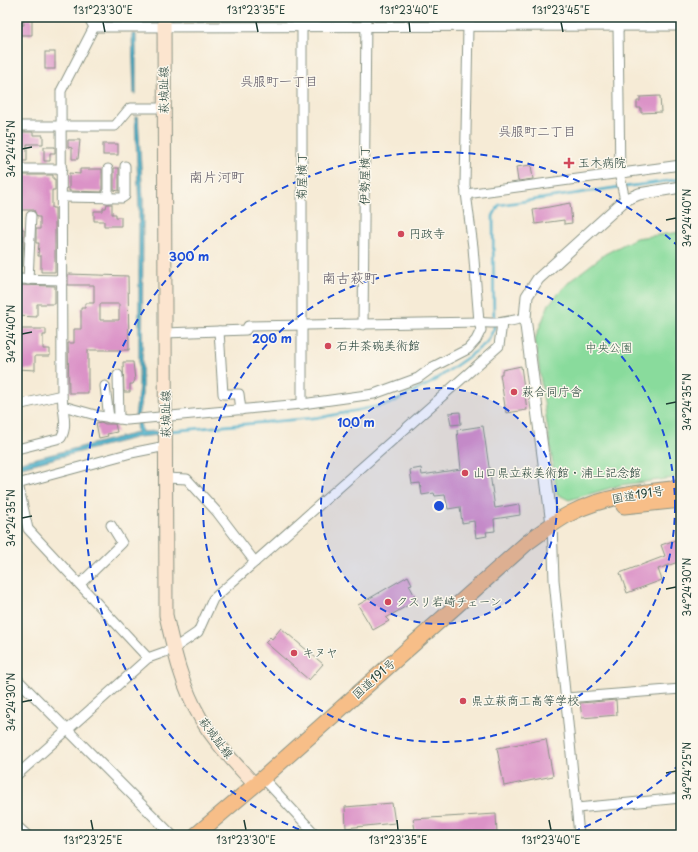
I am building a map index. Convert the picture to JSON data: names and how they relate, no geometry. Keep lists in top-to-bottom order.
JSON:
{
  "streets": {
    "highway": ["国道191号"],
    "main road": ["萩城趾線"],
    "street": ["伊勢屋横丁", "菊屋横丁"]
  },
  "crossings": [
    ["萩城趾線", "国道191号"]
  ],
  "districts": [
    "呉服町一丁目",
    "呉服町二丁目",
    "南片河町",
    "南古萩町"
  ],
  "parks": ["中央公園"],
  "places": {
    "health": ["玉木病院"],
    "other": [
      "円政寺",
      "石井茶碗美術館",
      "萩合同庁舎",
      "山口県立萩美術館・浦上記念館",
      "クスリ岩崎チェーン",
      "キヌヤ",
      "県立萩商工高等学校"
    ]
  },
  "coordinates": [
    "131°23'30\"E",
    "131°23'35\"E",
    "131°23'40\"E",
    "131°23'45\"E",
    "34°24'45\"N",
    "34°24'40\"N",
    "34°24'35\"N",
    "34°24'30\"N",
    "34°24'25\"N",
    "131°23'25\"E"
  ],
  "rings": ["300 m", "200 m", "100 m"]
}
